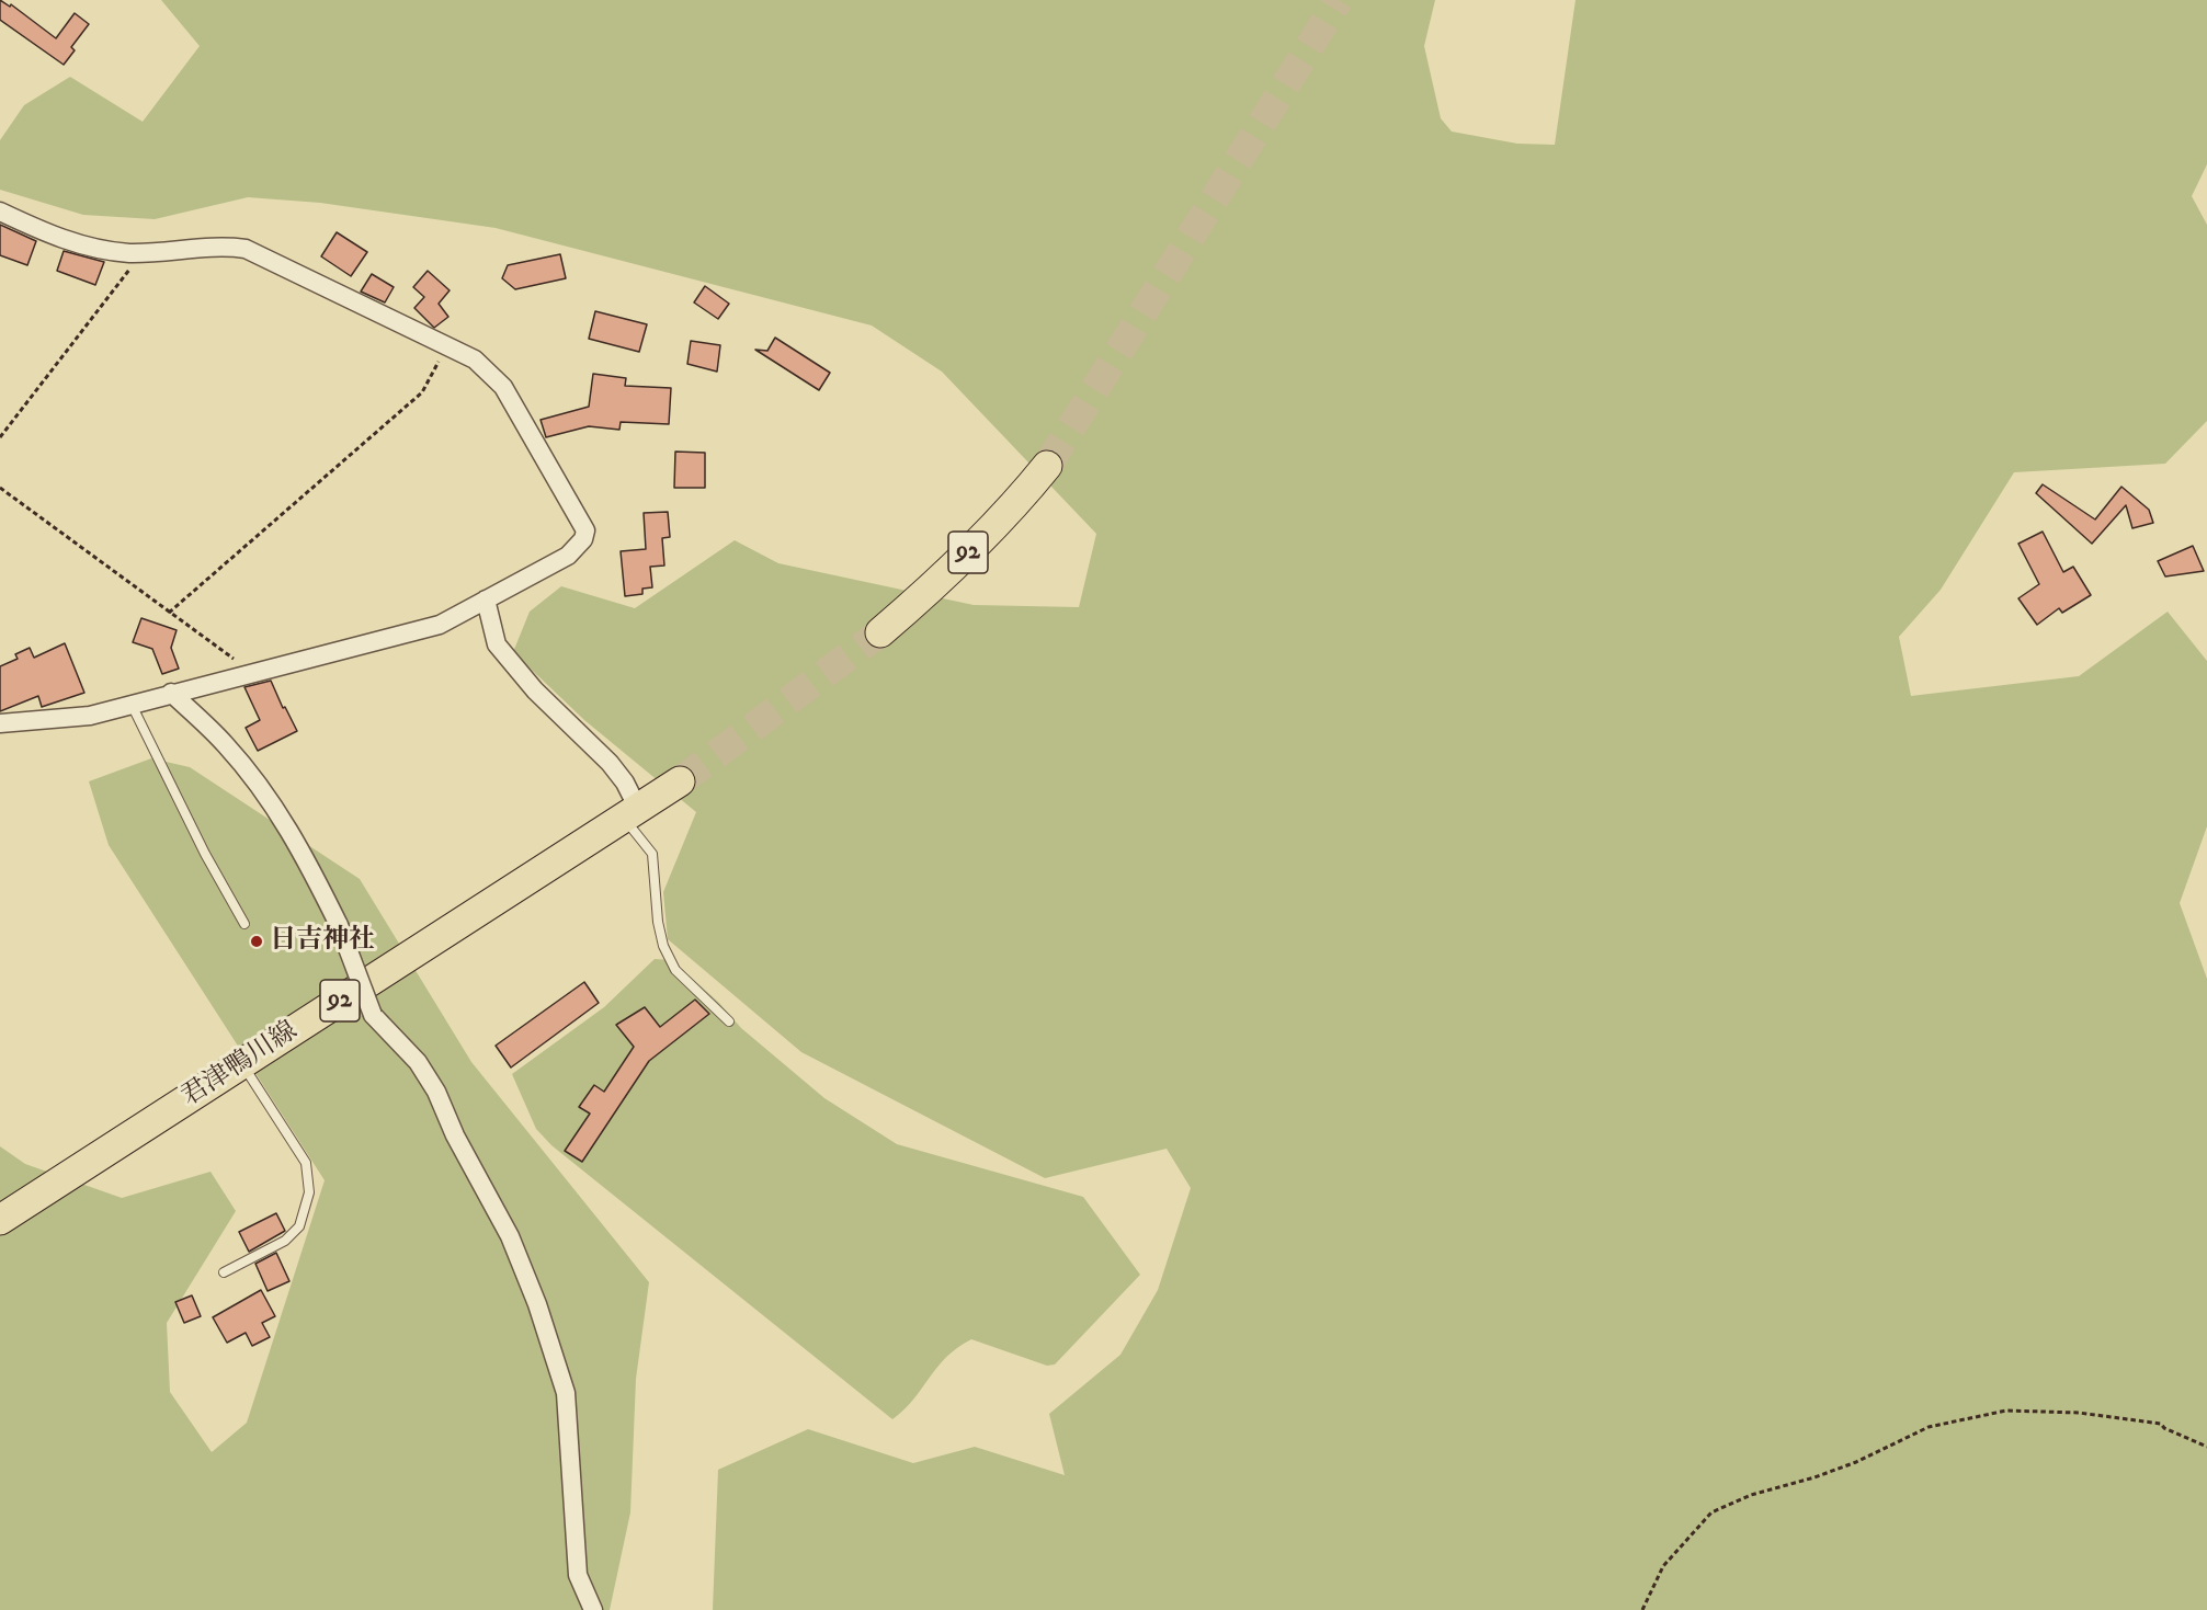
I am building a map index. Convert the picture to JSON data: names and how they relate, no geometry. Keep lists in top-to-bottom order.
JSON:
{
  "streets": {
    "main road": ["92", "君津鴨川線"]
  },
  "places": ["日吉神社"]
}
